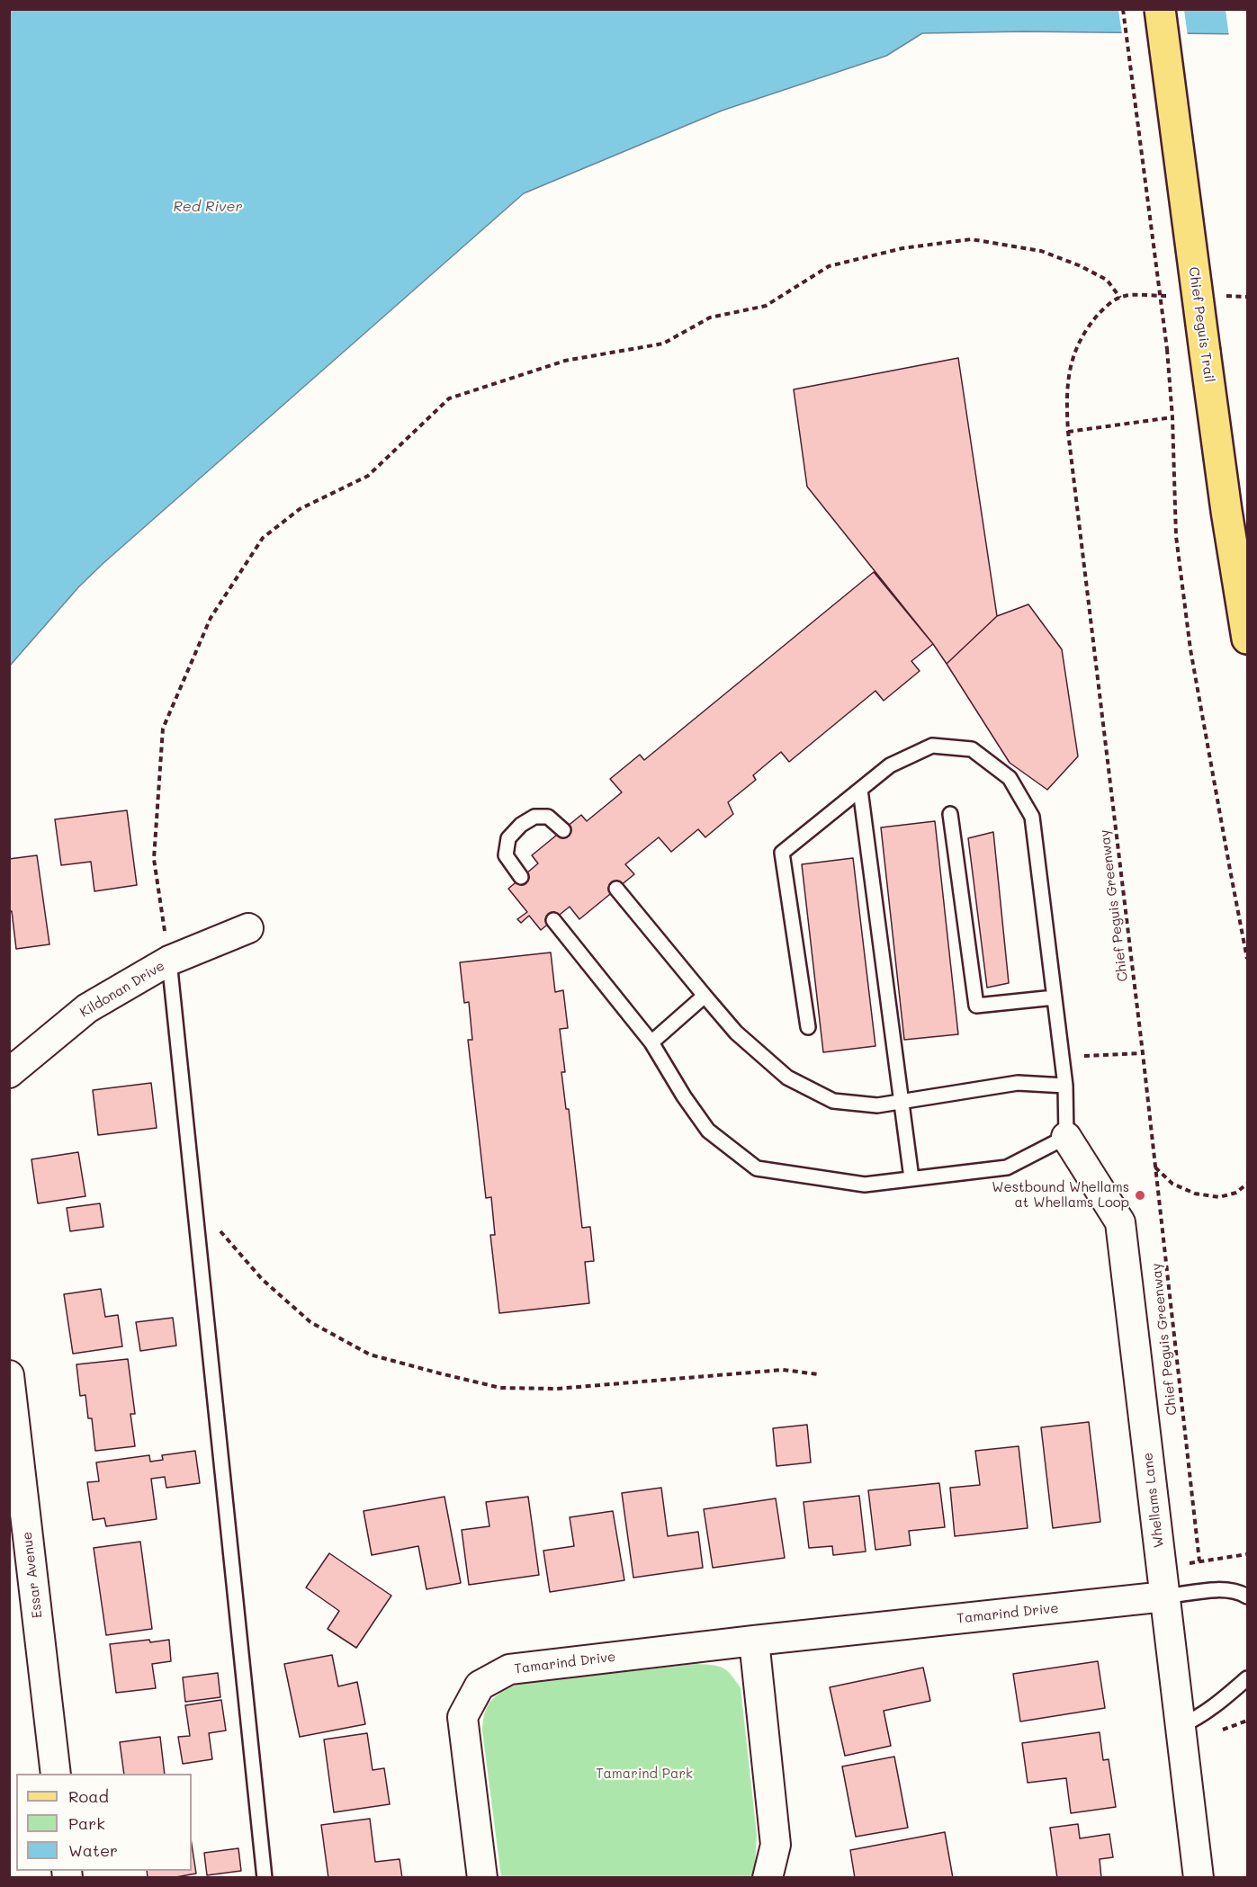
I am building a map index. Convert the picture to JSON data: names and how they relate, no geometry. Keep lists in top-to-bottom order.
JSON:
{
  "streets": {
    "main road": ["Chief Peguis Trail"],
    "street": [
      "Kildonan Drive",
      "Whellams Lane",
      "Essar Avenue",
      "Tamarind Drive"
    ],
    "path": ["Chief Peguis Greenway"]
  },
  "crossings": [
    ["Whellams Lane", "Tamarind Drive"]
  ],
  "water": ["Red River"],
  "parks": ["Tamarind Park"],
  "places": ["Westbound Whellams at Whellams Loop"],
  "legend": ["Road", "Park", "Water"]
}
